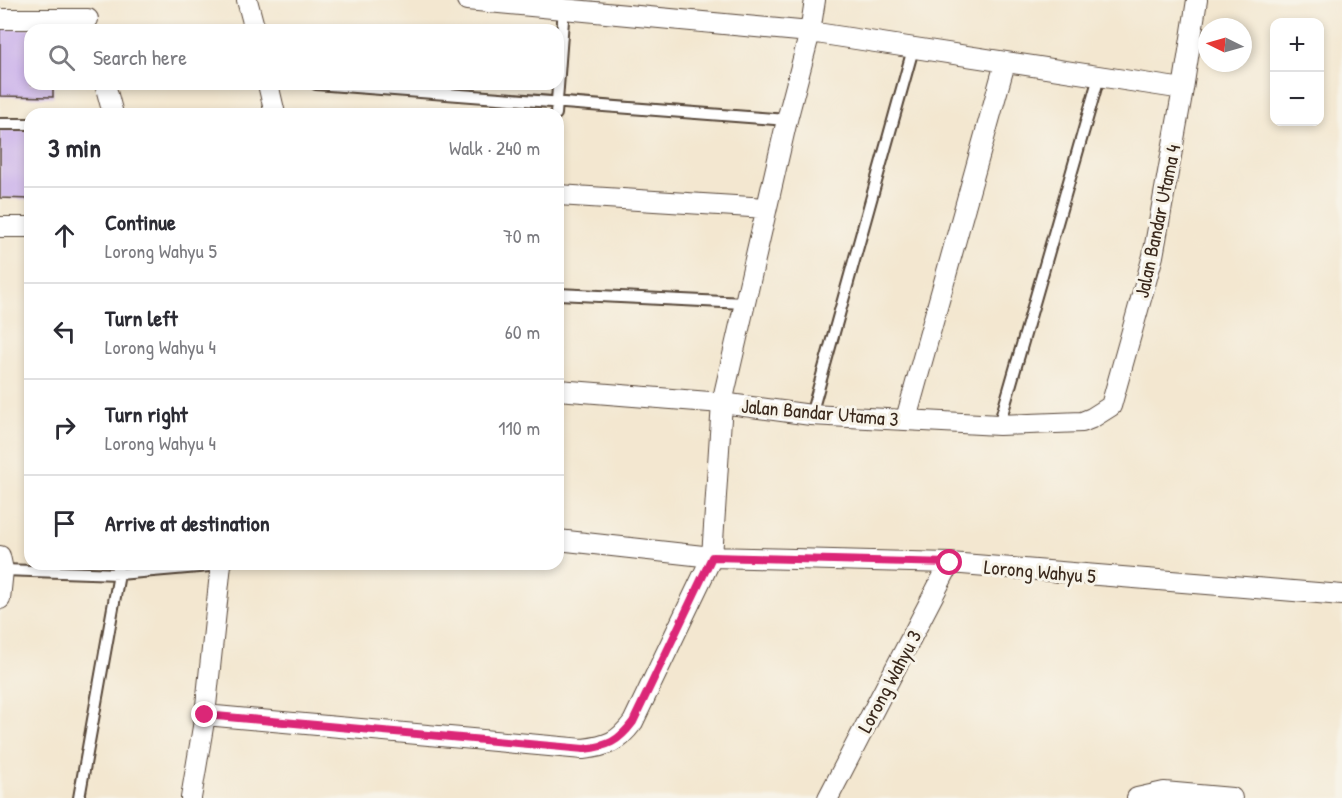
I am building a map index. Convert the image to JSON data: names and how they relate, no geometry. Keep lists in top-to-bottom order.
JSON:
{
  "streets": {
    "street": [
      "Jalan Bandar Utama 4",
      "Jalan Bandar Utama 3",
      "Lorong Wahyu 5",
      "Lorong Wahyu 3"
    ]
  },
  "crossings": [
    ["Jalan Bandar Utama 4", "Jalan Bandar Utama 3"],
    ["Lorong Wahyu 5", "Lorong Wahyu 3"]
  ],
  "north": "left",
  "page": {
    "map_buttons": ["+", "−"],
    "search": "Search here",
    "heading": ["3 min", "Walk · 240 m"],
    "list": [
      ["Continue", "Lorong Wahyu 5", "70 m"],
      ["Turn left", "Lorong Wahyu 4", "60 m"],
      ["Turn right", "Lorong Wahyu 4", "110 m"],
      "Arrive at destination"
    ]
  }
}
